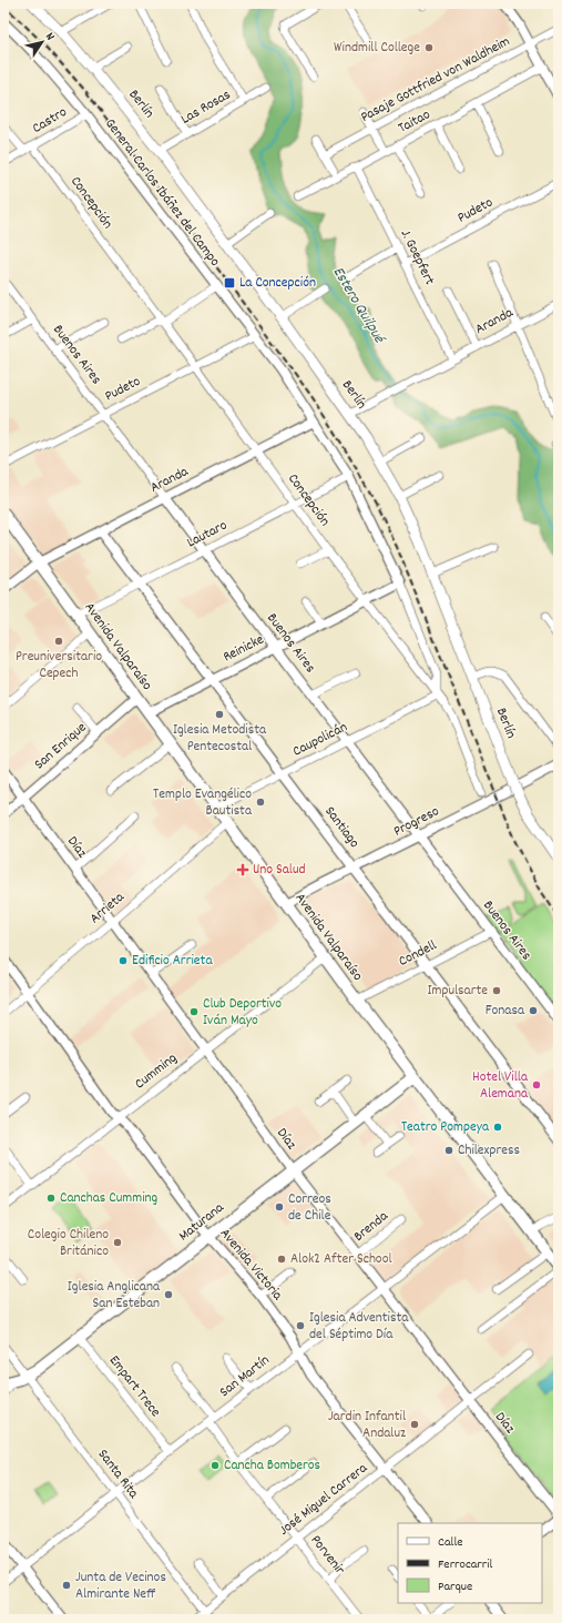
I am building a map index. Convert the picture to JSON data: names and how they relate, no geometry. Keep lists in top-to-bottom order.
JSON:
{
  "streets": {
    "main road": ["Berlín", "Avenida Valparaíso", "Maturana"],
    "street": [
      "Pasaje Gottfried von Waldheim",
      "Las Rosas",
      "Castro",
      "Taitao",
      "General Carlos Ibáñez del Campo",
      "Concepción",
      "Pudeto",
      "J. Goepfert",
      "Aranda",
      "Buenos Aires",
      "Lautaro",
      "Reinicke",
      "Caupolicán",
      "San Enrique",
      "Progreso",
      "Santiago",
      "Díaz",
      "Arrieta",
      "Condell",
      "Cumming",
      "Brenda",
      "Avenida Victoria",
      "San Martín",
      "Empart Trece",
      "Santa Rita",
      "José Miguel Carrera",
      "Porvenir"
    ]
  },
  "crossings": [
    ["Berlín", "Las Rosas"],
    ["Berlín", "Aranda"],
    ["Castro", "General Carlos Ibáñez del Campo"],
    ["Castro", "Concepción"],
    ["Taitao", "J. Goepfert"],
    ["General Carlos Ibáñez del Campo", "Concepción"],
    ["General Carlos Ibáñez del Campo", "Pudeto"],
    ["General Carlos Ibáñez del Campo", "Aranda"],
    ["General Carlos Ibáñez del Campo", "Lautaro"],
    ["General Carlos Ibáñez del Campo", "Reinicke"],
    ["General Carlos Ibáñez del Campo", "Caupolicán"],
    ["Concepción", "Pudeto"],
    ["Concepción", "Aranda"],
    ["Concepción", "Lautaro"],
    ["Concepción", "Reinicke"],
    ["Concepción", "Caupolicán"],
    ["Pudeto", "J. Goepfert"],
    ["Pudeto", "Buenos Aires"],
    ["J. Goepfert", "Aranda"],
    ["Aranda", "Buenos Aires"],
    ["Aranda", "Avenida Valparaíso"],
    ["Aranda", "Santiago"],
    ["Buenos Aires", "Lautaro"],
    ["Buenos Aires", "Reinicke"],
    ["Buenos Aires", "Caupolicán"],
    ["Buenos Aires", "Progreso"],
    ["Buenos Aires", "Condell"],
    ["Lautaro", "Avenida Valparaíso"],
    ["Lautaro", "Santiago"],
    ["Avenida Valparaíso", "Reinicke"],
    ["Avenida Valparaíso", "Caupolicán"],
    ["Avenida Valparaíso", "San Enrique"],
    ["Avenida Valparaíso", "Progreso"],
    ["Avenida Valparaíso", "Arrieta"],
    ["Avenida Valparaíso", "Condell"],
    ["Avenida Valparaíso", "Cumming"],
    ["Avenida Valparaíso", "Maturana"],
    ["Avenida Valparaíso", "San Martín"],
    ["Reinicke", "Santiago"],
    ["Caupolicán", "Santiago"],
    ["San Enrique", "Díaz"],
    ["Progreso", "Santiago"],
    ["Santiago", "Condell"],
    ["Díaz", "Arrieta"],
    ["Díaz", "Cumming"],
    ["Díaz", "Maturana"],
    ["Díaz", "Brenda"],
    ["Díaz", "San Martín"],
    ["Díaz", "José Miguel Carrera"],
    ["Arrieta", "Avenida Victoria"],
    ["Cumming", "Avenida Victoria"],
    ["Maturana", "Avenida Victoria"],
    ["Maturana", "Empart Trece"],
    ["Maturana", "Santa Rita"],
    ["Avenida Victoria", "San Martín"],
    ["Avenida Victoria", "José Miguel Carrera"],
    ["San Martín", "Empart Trece"],
    ["San Martín", "Santa Rita"],
    ["San Martín", "Porvenir"],
    ["Santa Rita", "José Miguel Carrera"],
    ["José Miguel Carrera", "Porvenir"]
  ],
  "water": ["Estero Quilpué"],
  "places": {
    "other": [
      "Windmill College",
      "Preuniversitario Cepech",
      "Iglesia Metodista Pentecostal",
      "Templo Evangélico Bautista",
      "Edificio Arrieta",
      "Impulsarte",
      "Fonasa",
      "Club Deportivo Iván Mayo",
      "Hotel Villa Alemana",
      "Teatro Pompeya",
      "Chilexpress",
      "Canchas Cumming",
      "Correos de Chile",
      "Colegio Chileno Británico",
      "Alok2 After School",
      "Iglesia Anglicana San Esteban",
      "Iglesia Adventista del Séptimo Día",
      "Jardin Infantil Andaluz",
      "Cancha Bomberos",
      "Junta de Vecinos Almirante Neff"
    ],
    "transit": ["La Concepción"],
    "health": ["Uno Salud"]
  },
  "legend": ["Calle", "Ferrocarril", "Parque"],
  "north": "top right"
}
